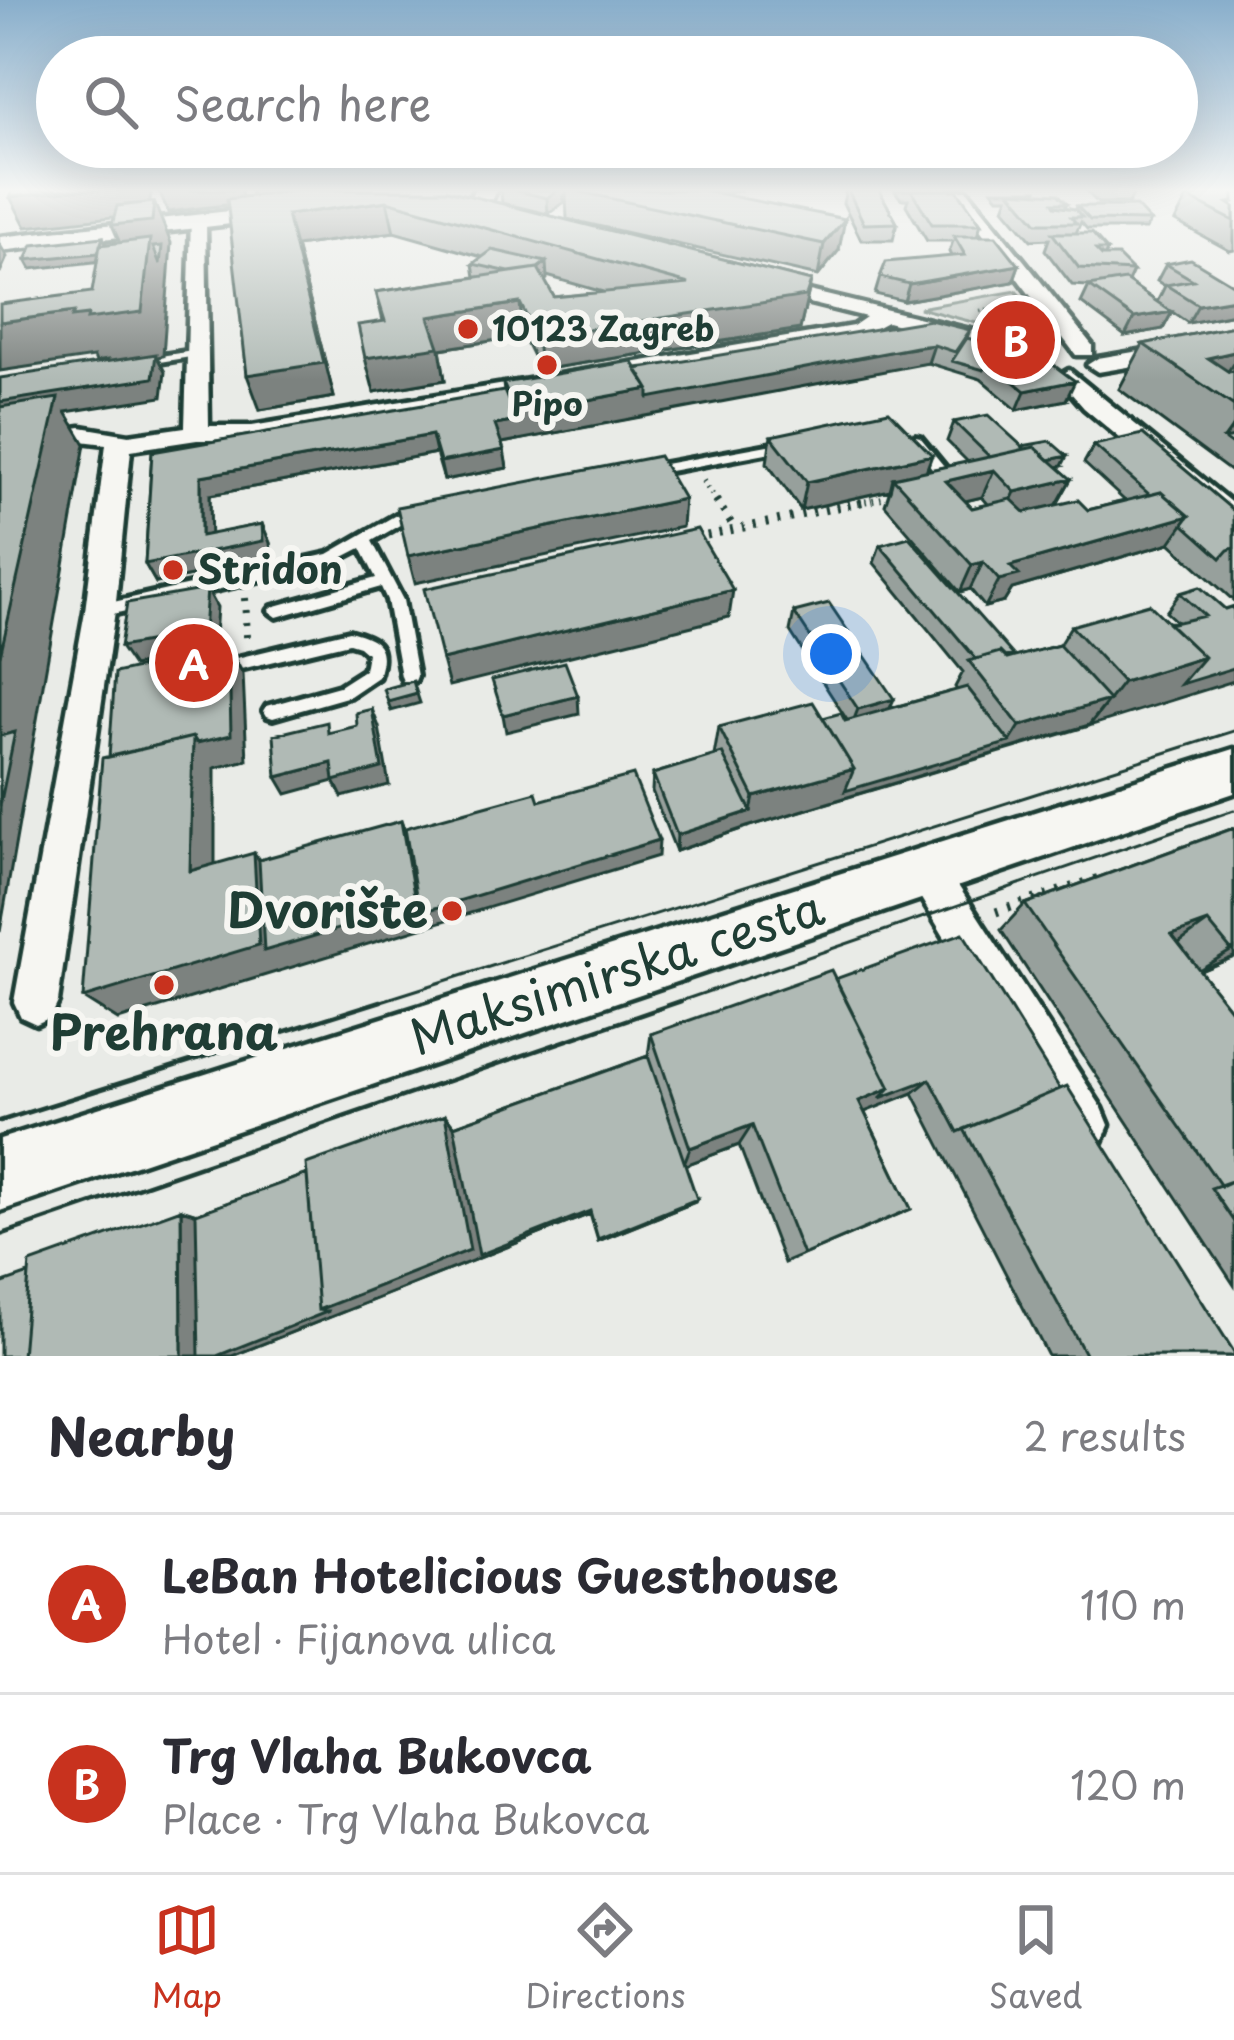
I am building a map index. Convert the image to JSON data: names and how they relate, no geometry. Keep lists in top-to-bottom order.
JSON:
{
  "streets": {
    "main road": ["Maksimirska cesta"]
  },
  "places": [
    "10123 Zagreb",
    "Pipo",
    "Stridon",
    "Dvorište",
    "Prehrana"
  ],
  "page": {
    "search": "Search here",
    "pins": ["B", "A"],
    "heading": ["Nearby", "2 results"],
    "list": [
      {
        "mark": "A",
        "name": "LeBan Hotelicious Guesthouse",
        "note": "Hotel · Fijanova ulica",
        "value": "110 m"
      },
      {
        "mark": "B",
        "name": "Trg Vlaha Bukovca",
        "note": "Place · Trg Vlaha Bukovca",
        "value": "120 m"
      }
    ],
    "nav": ["Map", "Directions", "Saved"]
  }
}
